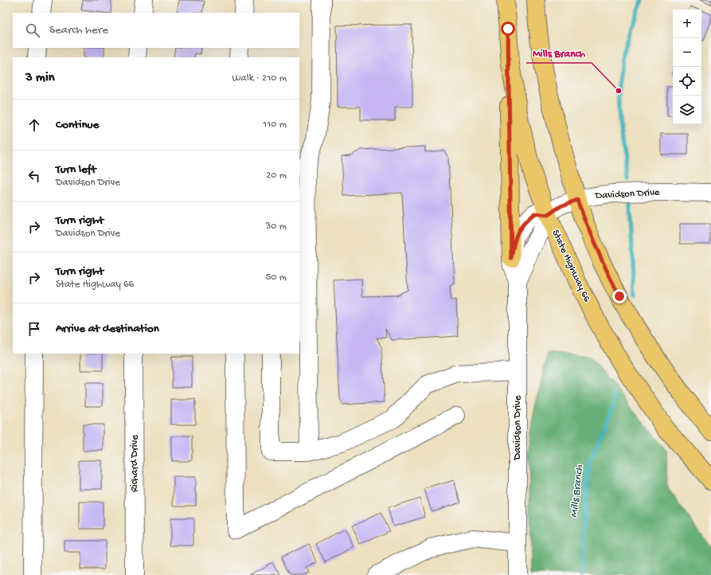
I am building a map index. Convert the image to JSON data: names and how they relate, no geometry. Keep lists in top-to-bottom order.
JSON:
{
  "streets": {
    "main road": ["State Highway 66"],
    "street": ["Davidson Drive", "Richard Drive"]
  },
  "crossings": [
    ["Davidson Drive", "State Highway 66"]
  ],
  "water": ["Mills Branch"],
  "places": ["Mills Branch"],
  "page": {
    "map_buttons": ["+", "−"],
    "search": "Search here",
    "heading": ["3 min", "Walk · 210 m"],
    "list": [
      ["Continue", "110 m"],
      ["Turn left", "Davidson Drive", "20 m"],
      ["Turn right", "Davidson Drive", "30 m"],
      ["Turn right", "State Highway 66", "50 m"],
      "Arrive at destination"
    ]
  }
}
